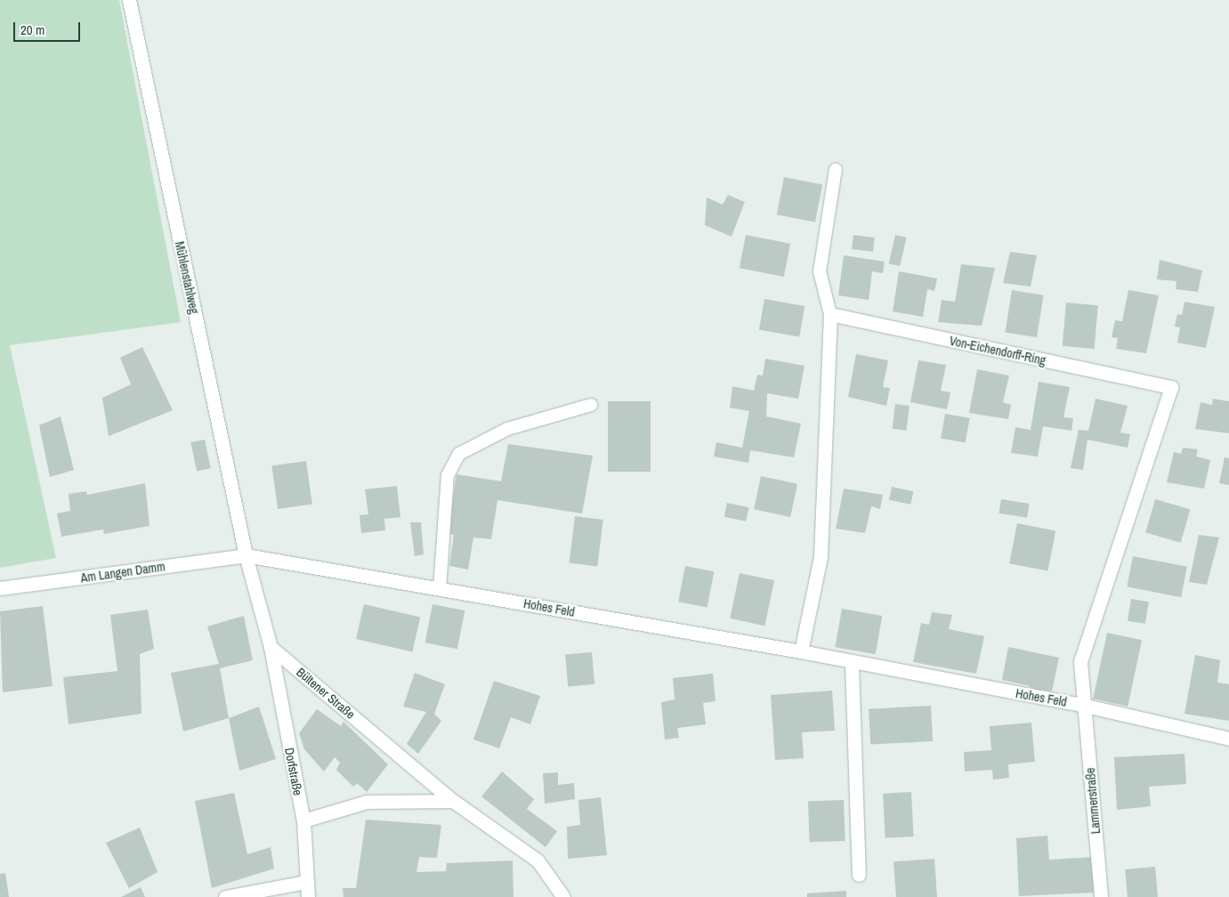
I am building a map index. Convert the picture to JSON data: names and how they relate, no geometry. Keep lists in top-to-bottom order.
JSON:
{
  "streets": {
    "street": [
      "Mühlenstahlweg",
      "Von-Eichendorff-Ring",
      "Am Langen Damm",
      "Hohes Feld",
      "Bültener Straße",
      "Dorfstraße",
      "Lammerstraße"
    ]
  },
  "crossings": [
    ["Mühlenstahlweg", "Am Langen Damm"],
    ["Mühlenstahlweg", "Hohes Feld"],
    ["Von-Eichendorff-Ring", "Hohes Feld"],
    ["Von-Eichendorff-Ring", "Lammerstraße"],
    ["Am Langen Damm", "Hohes Feld"],
    ["Hohes Feld", "Lammerstraße"],
    ["Bültener Straße", "Dorfstraße"]
  ],
  "scale_bar": "20 m"
}
